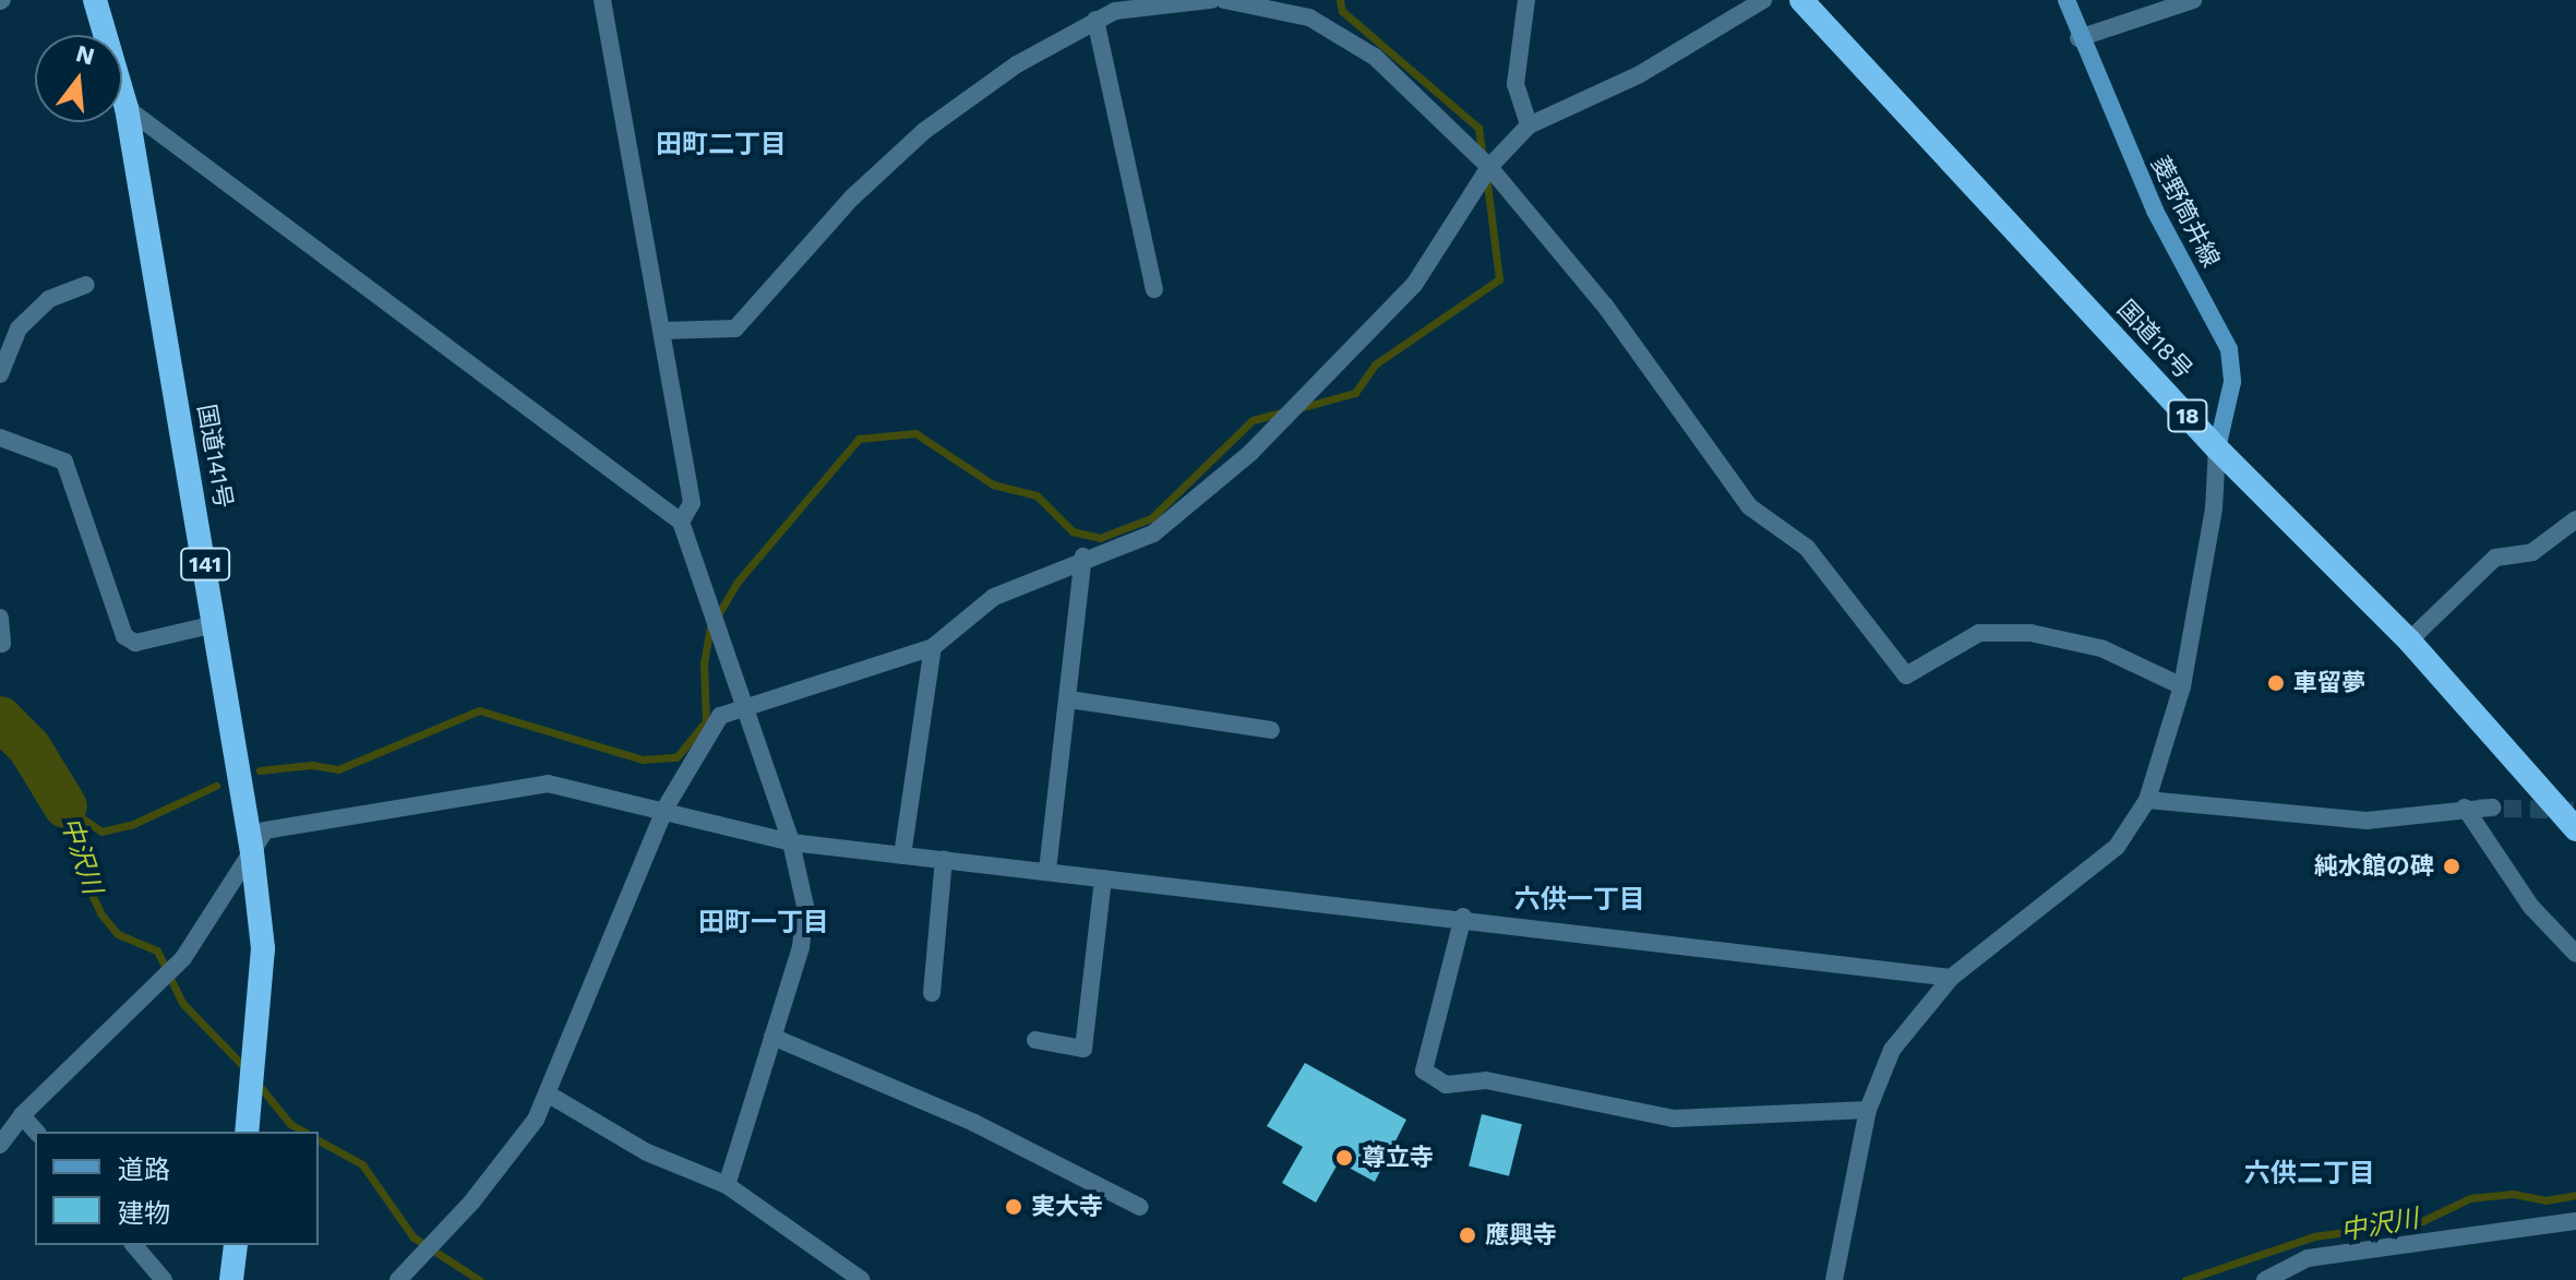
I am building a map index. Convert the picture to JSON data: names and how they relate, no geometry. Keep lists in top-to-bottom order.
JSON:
{
  "streets": {
    "highway": [
      "国道18号",
      "18",
      "国道141号",
      "141"
    ],
    "main road": ["菱野筒井線"]
  },
  "crossings": [
    ["菱野筒井線", "国道18号"]
  ],
  "districts": [
    "田町二丁目",
    "六供一丁目",
    "田町一丁目",
    "六供二丁目"
  ],
  "water": ["中沢川"],
  "places": [
    "車留夢",
    "純水館の碑",
    "尊立寺",
    "実大寺",
    "應興寺"
  ],
  "legend": ["道路", "建物"],
  "north": "top"
}
